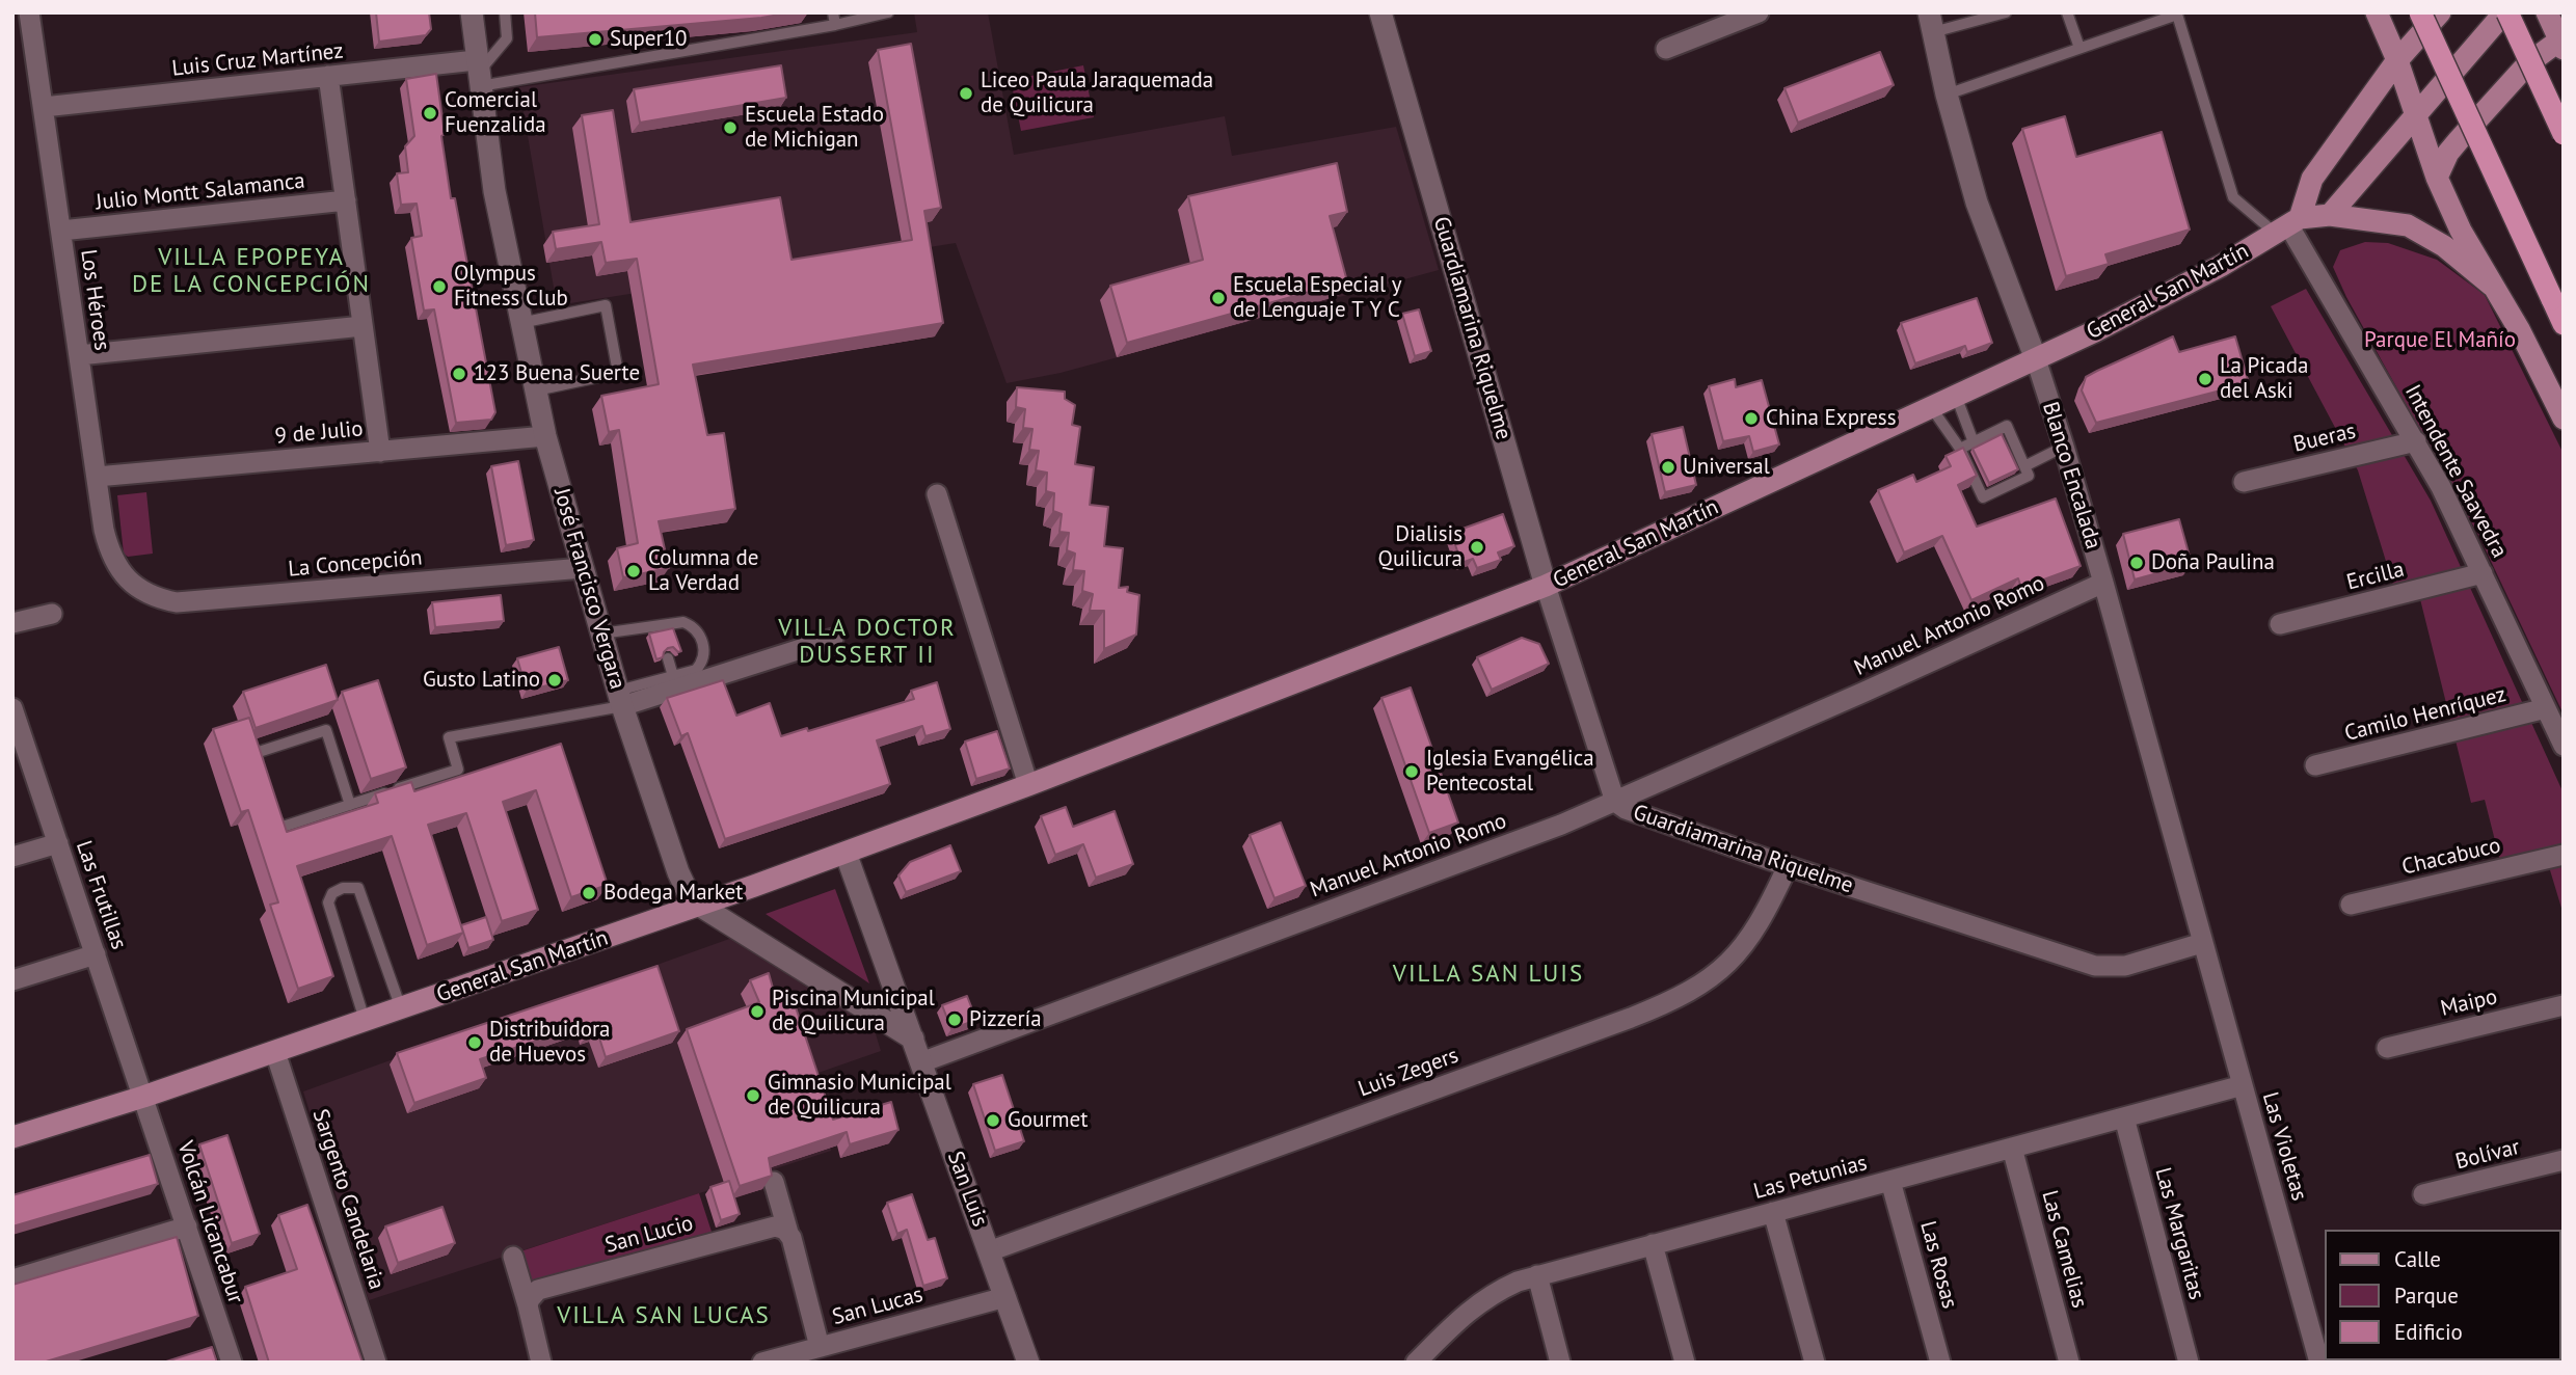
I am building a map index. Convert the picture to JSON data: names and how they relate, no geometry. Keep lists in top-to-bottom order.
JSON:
{
  "streets": {
    "main road": ["General San Martín"],
    "street": [
      "Luis Cruz Martínez",
      "Julio Montt Salamanca",
      "Los Héroes",
      "Guardiamarina Riquelme",
      "9 de Julio",
      "Bueras",
      "Intendente Saavedra",
      "Blanco Encalada",
      "La Concepción",
      "Ercilla",
      "José Francisco Vergara",
      "Manuel Antonio Romo",
      "Camilo Henríquez",
      "Chacabuco",
      "Las Frutillas",
      "Maipo",
      "Luis Zegers",
      "Las Violetas",
      "Bolívar",
      "Las Petunias",
      "San Luis",
      "Sargento Candelaria",
      "Volcán Licancabur",
      "Las Margaritas",
      "San Lucio",
      "Las Camelias",
      "Las Rosas",
      "San Lucas"
    ]
  },
  "crossings": [
    ["Luis Cruz Martínez", "Los Héroes"],
    ["Luis Cruz Martínez", "José Francisco Vergara"],
    ["Julio Montt Salamanca", "Los Héroes"],
    ["General San Martín", "Guardiamarina Riquelme"],
    ["General San Martín", "Intendente Saavedra"],
    ["General San Martín", "Blanco Encalada"],
    ["General San Martín", "José Francisco Vergara"],
    ["General San Martín", "Las Frutillas"],
    ["General San Martín", "San Luis"],
    ["General San Martín", "Sargento Candelaria"],
    ["General San Martín", "Volcán Licancabur"],
    ["Los Héroes", "9 de Julio"],
    ["Los Héroes", "La Concepción"],
    ["Guardiamarina Riquelme", "Blanco Encalada"],
    ["Guardiamarina Riquelme", "Manuel Antonio Romo"],
    ["Guardiamarina Riquelme", "Luis Zegers"],
    ["Guardiamarina Riquelme", "Las Violetas"],
    ["9 de Julio", "José Francisco Vergara"],
    ["Bueras", "Intendente Saavedra"],
    ["Intendente Saavedra", "Ercilla"],
    ["Intendente Saavedra", "Camilo Henríquez"],
    ["Blanco Encalada", "Manuel Antonio Romo"],
    ["Blanco Encalada", "Las Violetas"],
    ["La Concepción", "José Francisco Vergara"],
    ["José Francisco Vergara", "San Luis"],
    ["Manuel Antonio Romo", "San Luis"],
    ["Las Frutillas", "Volcán Licancabur"],
    ["Luis Zegers", "San Luis"],
    ["Las Violetas", "Las Petunias"],
    ["Las Petunias", "Las Margaritas"],
    ["Las Petunias", "Las Camelias"],
    ["Las Petunias", "Las Rosas"],
    ["San Luis", "San Lucas"]
  ],
  "districts": [
    "VILLA EPOPEYA DE LA CONCEPCIÓN",
    "VILLA DOCTOR DUSSERT II",
    "VILLA SAN LUIS",
    "VILLA SAN LUCAS"
  ],
  "parks": ["Parque El Mañío"],
  "places": [
    "Super10",
    "Liceo Paula Jaraquemada de Quilicura",
    "Comercial Fuenzalida",
    "Escuela Estado de Michigan",
    "Olympus Fitness Club",
    "Escuela Especial y de Lenguaje T Y C",
    "123 Buena Suerte",
    "La Picada del Aski",
    "China Express",
    "Universal",
    "Dialisis Quilicura",
    "Doña Paulina",
    "Columna de La Verdad",
    "Gusto Latino",
    "Iglesia Evangélica Pentecostal",
    "Bodega Market",
    "Piscina Municipal de Quilicura",
    "Pizzería",
    "Distribuidora de Huevos",
    "Gimnasio Municipal de Quilicura",
    "Gourmet"
  ],
  "legend": ["Calle", "Parque", "Edificio"]
}
